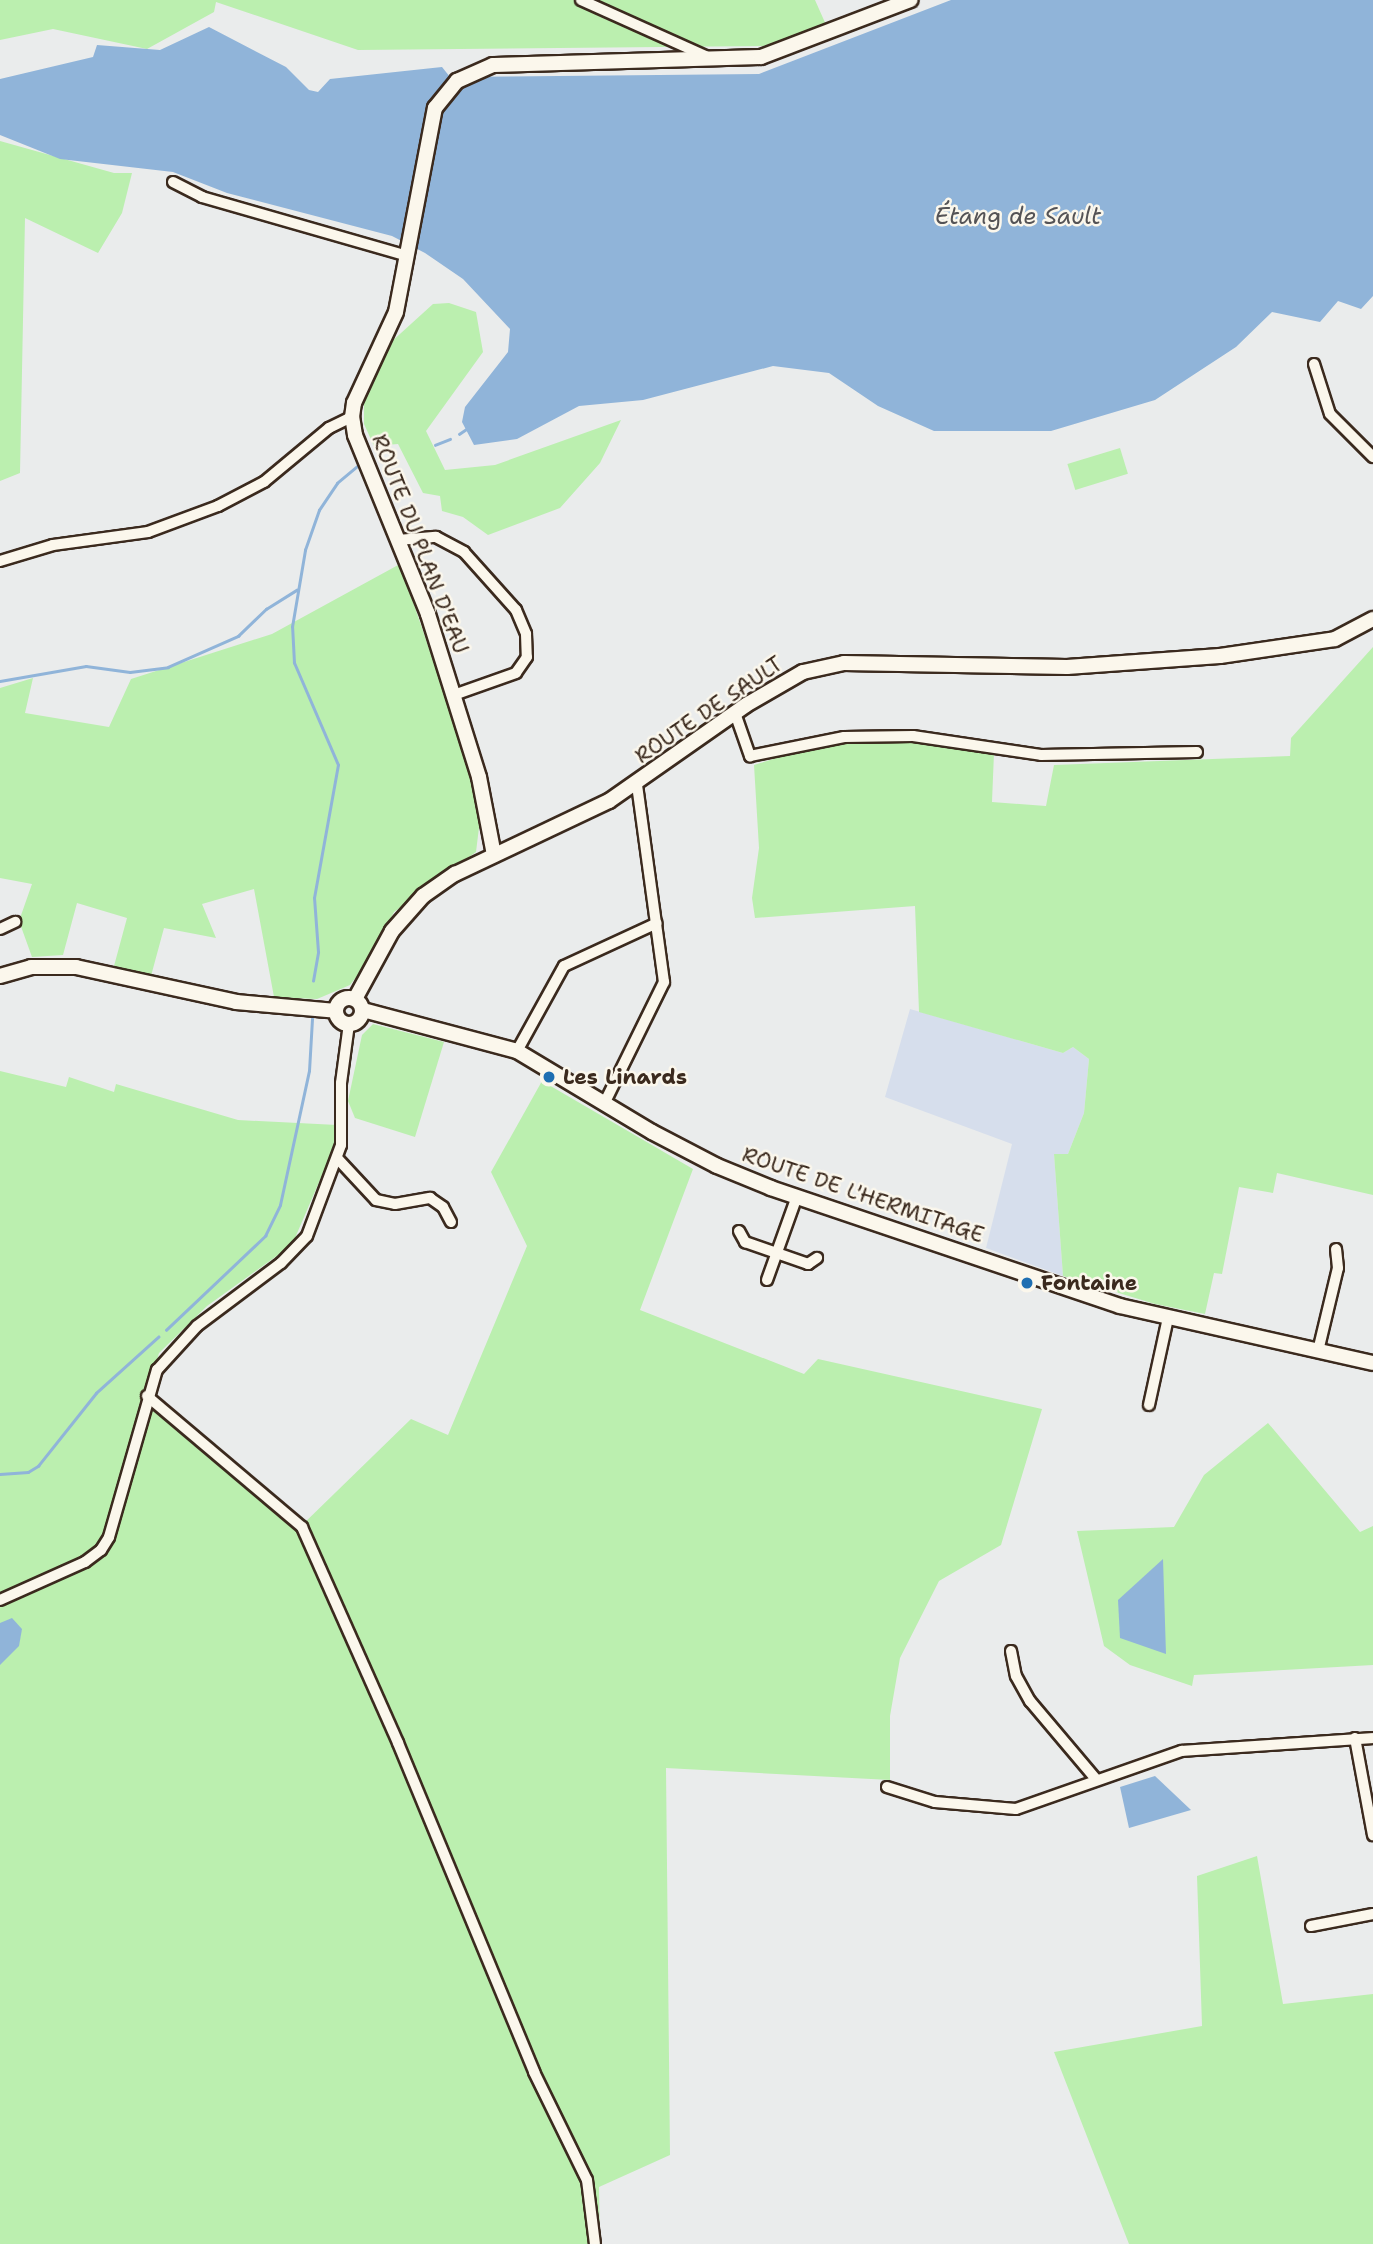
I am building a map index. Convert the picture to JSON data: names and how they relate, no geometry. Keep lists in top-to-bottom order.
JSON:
{
  "streets": {
    "street": ["ROUTE DU PLAN D'EAU", "ROUTE DE SAULT", "ROUTE DE L'HERMITAGE"]
  },
  "crossings": [
    ["ROUTE DU PLAN D'EAU", "ROUTE DE SAULT"],
    ["ROUTE DE SAULT", "ROUTE DE L'HERMITAGE"]
  ],
  "water": ["Étang de Sault"],
  "places": ["Les Linards", "Fontaine"]
}
